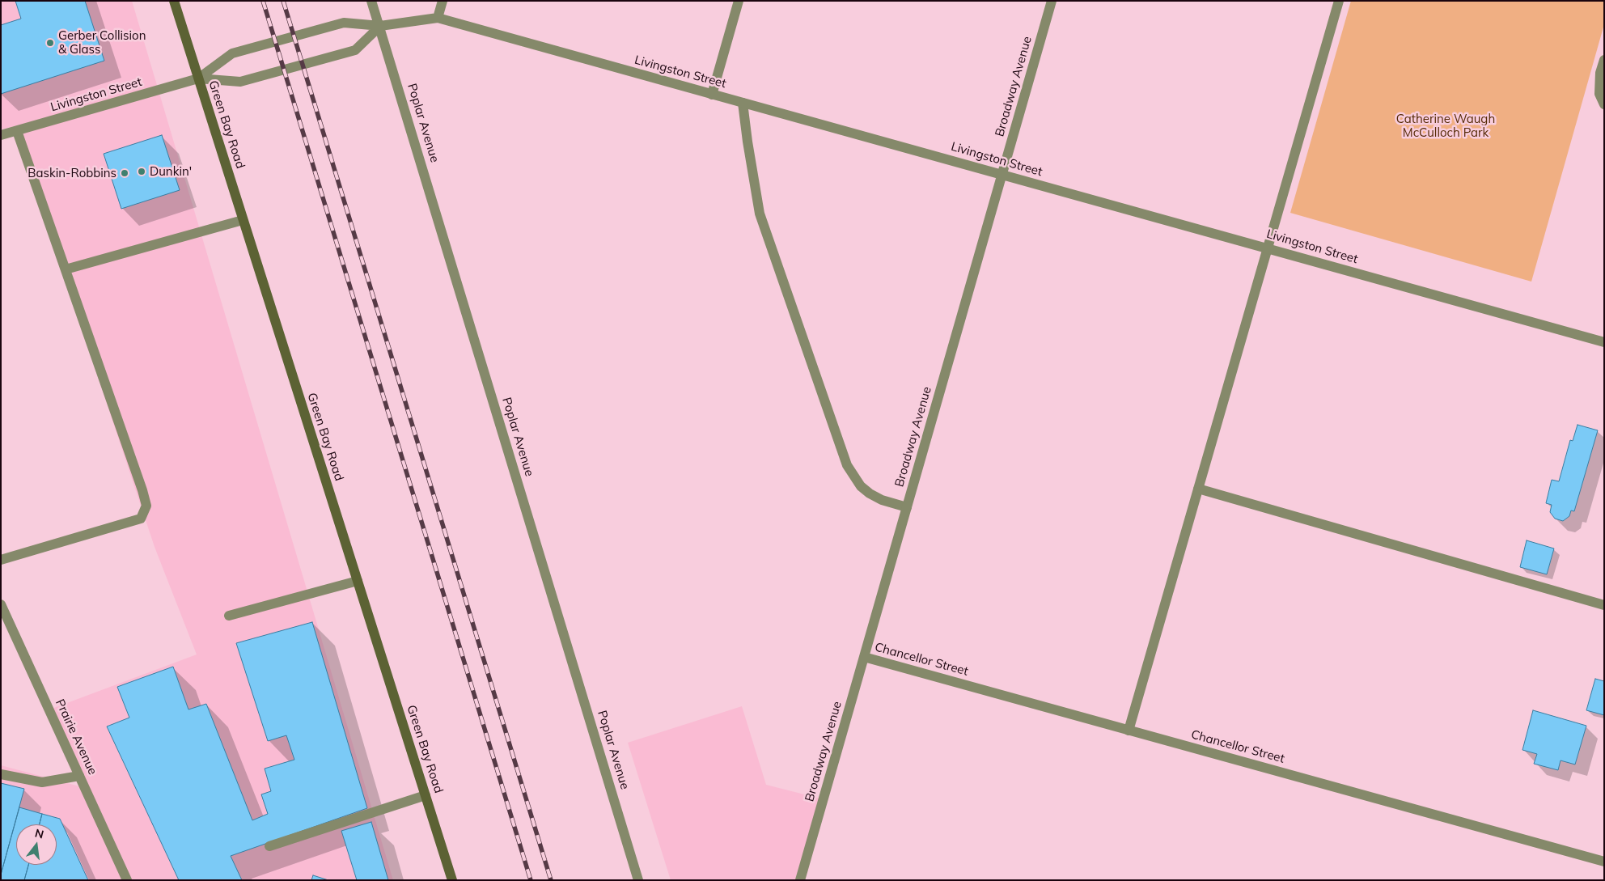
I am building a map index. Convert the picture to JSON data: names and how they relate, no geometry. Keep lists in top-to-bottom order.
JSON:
{
  "streets": {
    "main road": ["Green Bay Road"],
    "street": [
      "Livingston Street",
      "Broadway Avenue",
      "Poplar Avenue",
      "Chancellor Street",
      "Prairie Avenue"
    ]
  },
  "crossings": [
    ["Livingston Street", "Broadway Avenue"],
    ["Livingston Street", "Poplar Avenue"],
    ["Livingston Street", "Green Bay Road"],
    ["Broadway Avenue", "Chancellor Street"]
  ],
  "parks": ["Catherine Waugh McCulloch Park"],
  "places": ["Gerber Collision & Glass", "Dunkin'", "Baskin-Robbins"],
  "north": "top"
}
